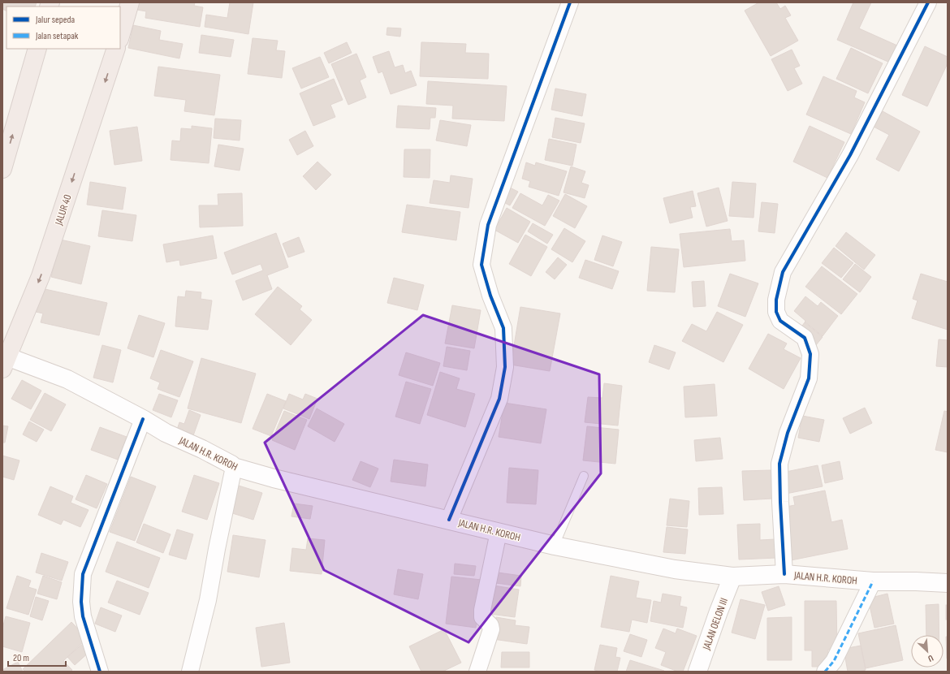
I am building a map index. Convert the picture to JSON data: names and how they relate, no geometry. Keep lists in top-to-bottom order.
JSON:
{
  "streets": {
    "highway": ["JALUR 40"],
    "main road": ["JALAN H.R. KOROH", "JALAN OELON III"]
  },
  "crossings": [
    ["JALUR 40", "JALAN H.R. KOROH"],
    ["JALAN H.R. KOROH", "JALAN OELON III"]
  ],
  "legend": ["Jalur sepeda", "Jalan setapak"],
  "scale_bar": "20 m",
  "north": "bottom right"
}
